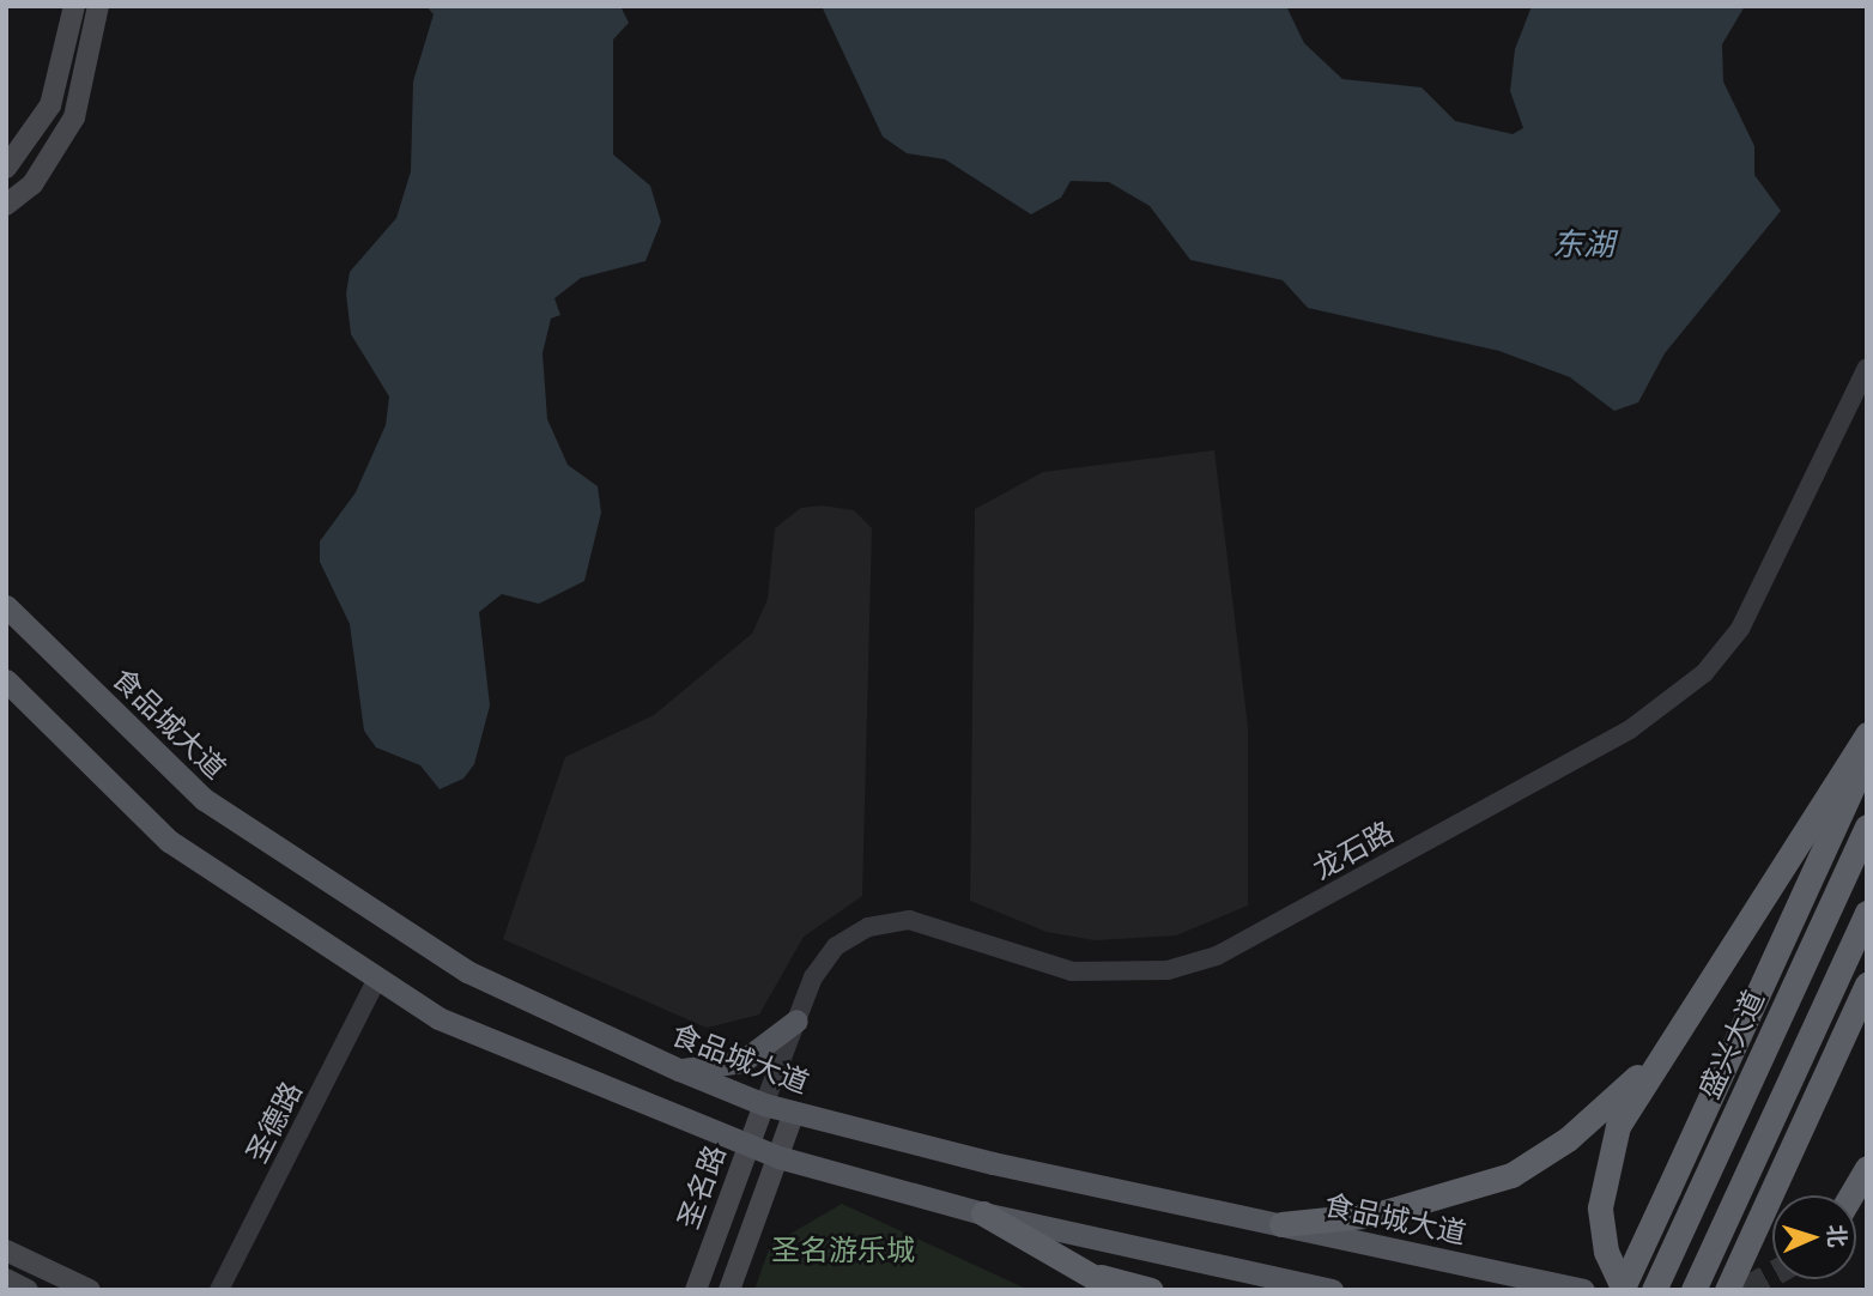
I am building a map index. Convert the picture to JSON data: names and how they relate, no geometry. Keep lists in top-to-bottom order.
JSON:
{
  "streets": {
    "highway": ["盛兴大道"],
    "main road": ["食品城大道", "圣名路"],
    "street": ["龙石路", "圣德路"]
  },
  "crossings": [
    ["食品城大道", "龙石路"],
    ["食品城大道", "圣名路"],
    ["龙石路", "圣名路"]
  ],
  "water": ["东湖"],
  "parks": ["圣名游乐城"],
  "north": "right"
}
